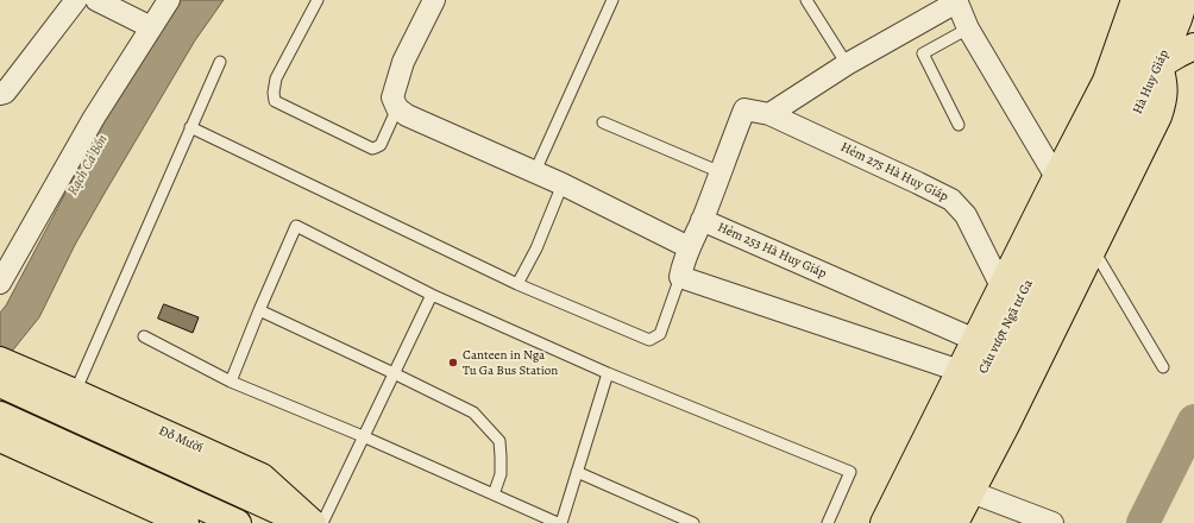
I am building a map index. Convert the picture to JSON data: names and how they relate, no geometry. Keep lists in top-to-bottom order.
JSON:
{
  "streets": {
    "main road": ["Hà Huy Giáp", "Cầu vượt Ngã tư Ga", "Đỗ Mười"],
    "street": ["Hẻm 275 Hà Huy Giáp", "Hẻm 253 Hà Huy Giáp"]
  },
  "crossings": [
    ["Hà Huy Giáp", "Cầu vượt Ngã tư Ga"],
    ["Hẻm 275 Hà Huy Giáp", "Hẻm 253 Hà Huy Giáp"]
  ],
  "water": ["Rạch Cả Bốn"],
  "places": ["Canteen in Nga Tu Ga Bus Station"]
}
